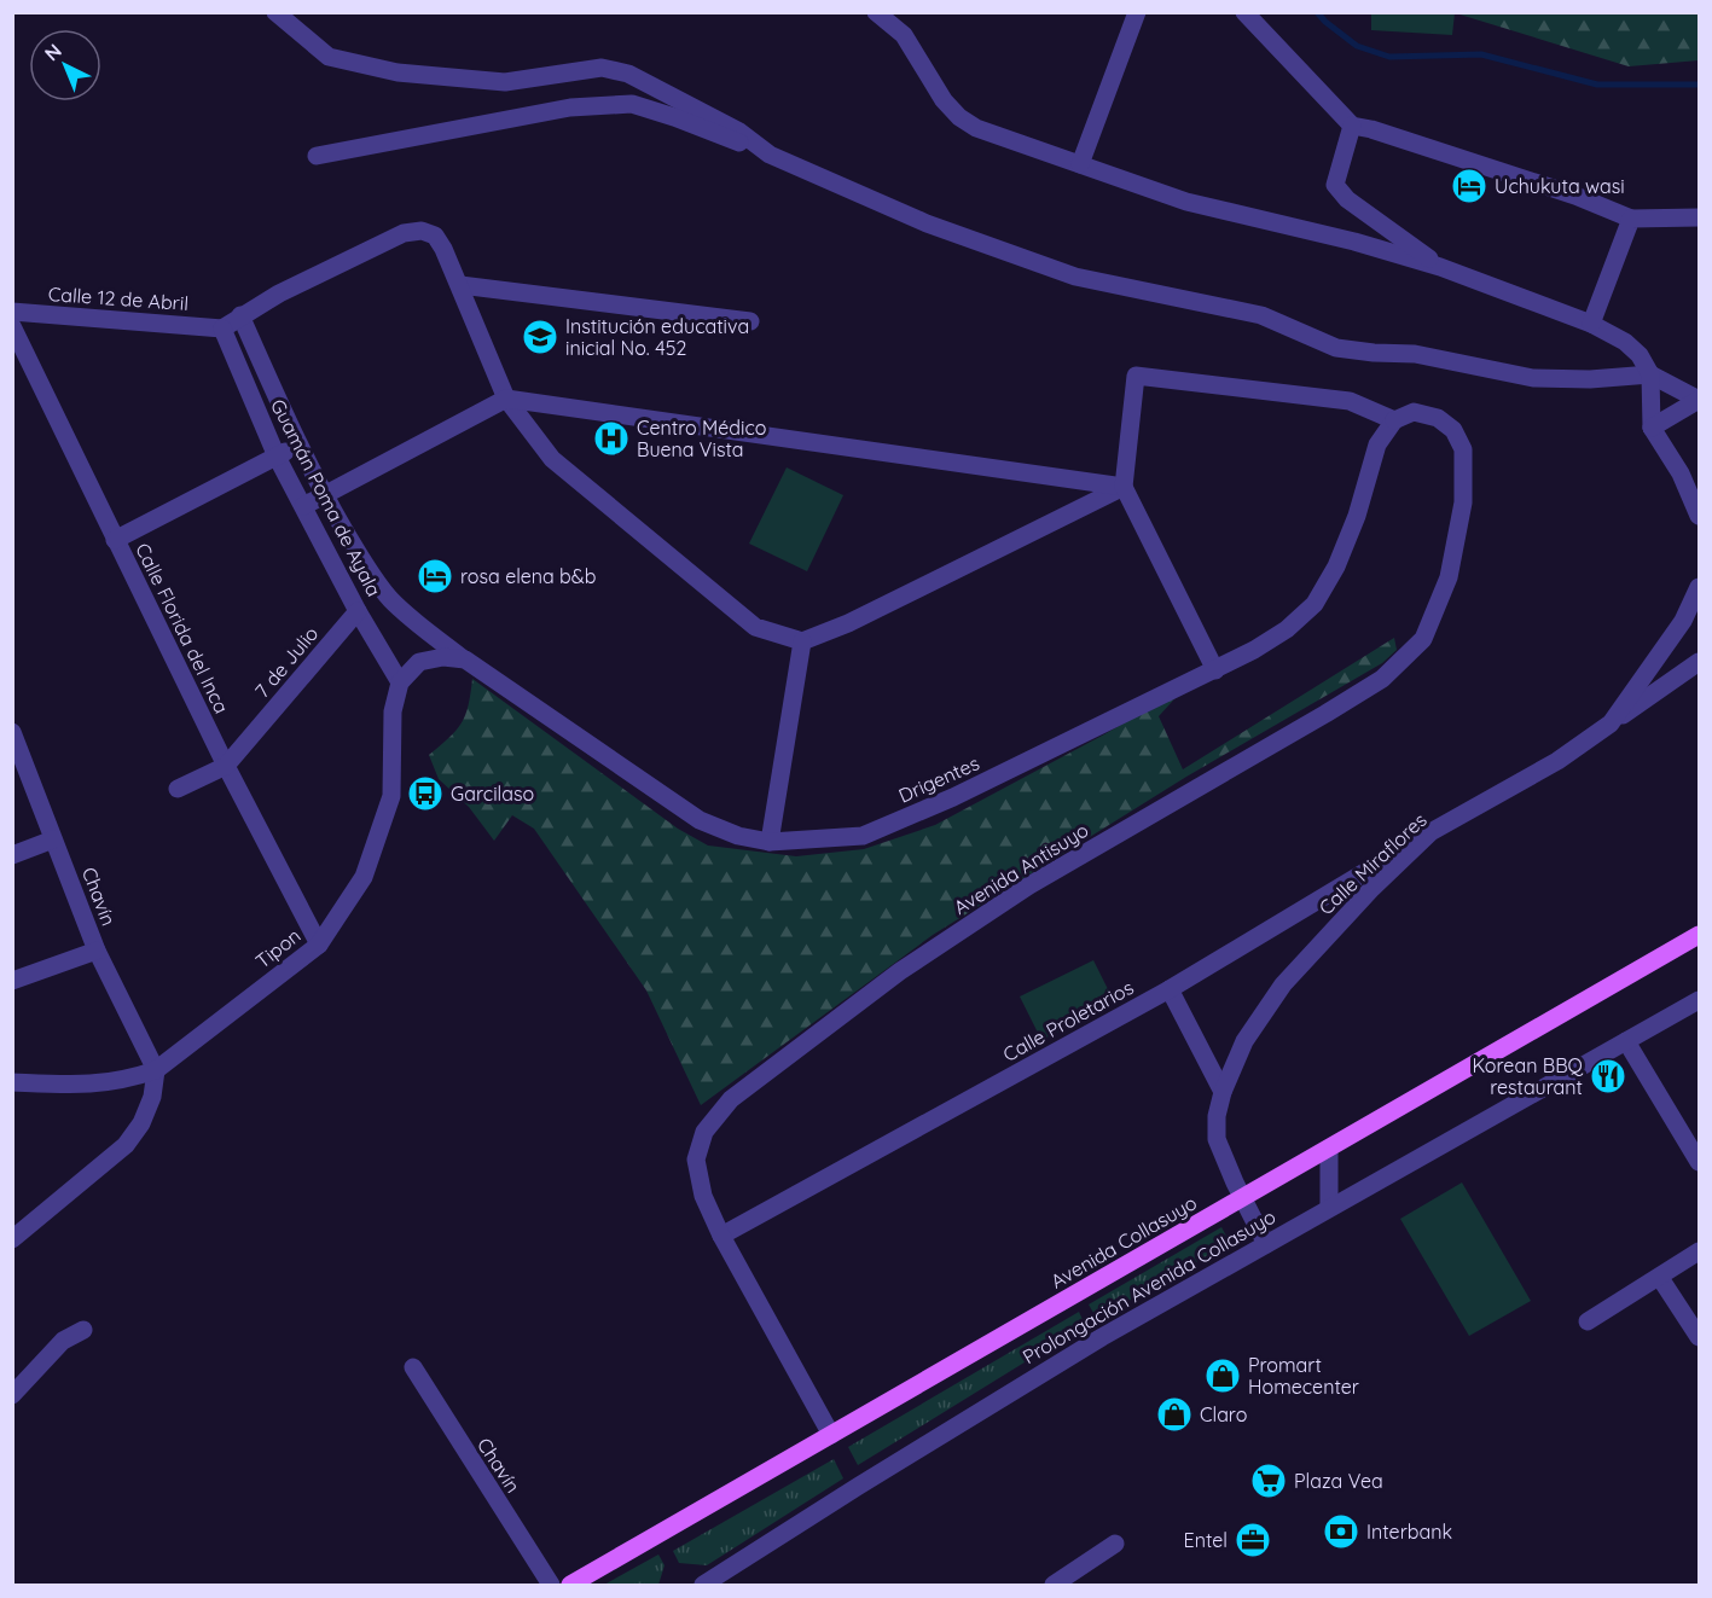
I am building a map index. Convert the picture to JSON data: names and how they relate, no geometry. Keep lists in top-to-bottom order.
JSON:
{
  "streets": {
    "main road": ["Avenida Collasuyo"],
    "street": [
      "Calle 12 de Abril",
      "Guamán Poma de Ayala",
      "Calle Florida del Inca",
      "7 de Julio",
      "Drigentes",
      "Calle Miraflores",
      "Avenida Antisuyo",
      "Chavín",
      "Tipon",
      "Calle Proletarios",
      "Prolongación Avenida Collasuyo"
    ]
  },
  "crossings": [
    ["Calle 12 de Abril", "Guamán Poma de Ayala"],
    ["Guamán Poma de Ayala", "7 de Julio"],
    ["Guamán Poma de Ayala", "Tipon"],
    ["Calle Florida del Inca", "7 de Julio"],
    ["Calle Florida del Inca", "Tipon"],
    ["Drigentes", "Avenida Antisuyo"],
    ["Calle Miraflores", "Calle Proletarios"],
    ["Calle Miraflores", "Avenida Collasuyo"],
    ["Calle Miraflores", "Prolongación Avenida Collasuyo"],
    ["Avenida Antisuyo", "Calle Proletarios"],
    ["Avenida Antisuyo", "Avenida Collasuyo"],
    ["Chavín", "Tipon"]
  ],
  "places": {
    "hotel": ["Uchukuta wasi", "rosa elena b&b"],
    "school or university": ["Institución educativa inicial No. 452"],
    "hospital": ["Centro Médico Buena Vista"],
    "bus stop": ["Garcilaso"],
    "restaurant": ["Korean BBQ restaurant"],
    "shop": ["Promart Homecenter", "Claro"],
    "supermarket": ["Plaza Vea"],
    "bank": ["Interbank"],
    "office": ["Entel"]
  },
  "north": "top left"
}
